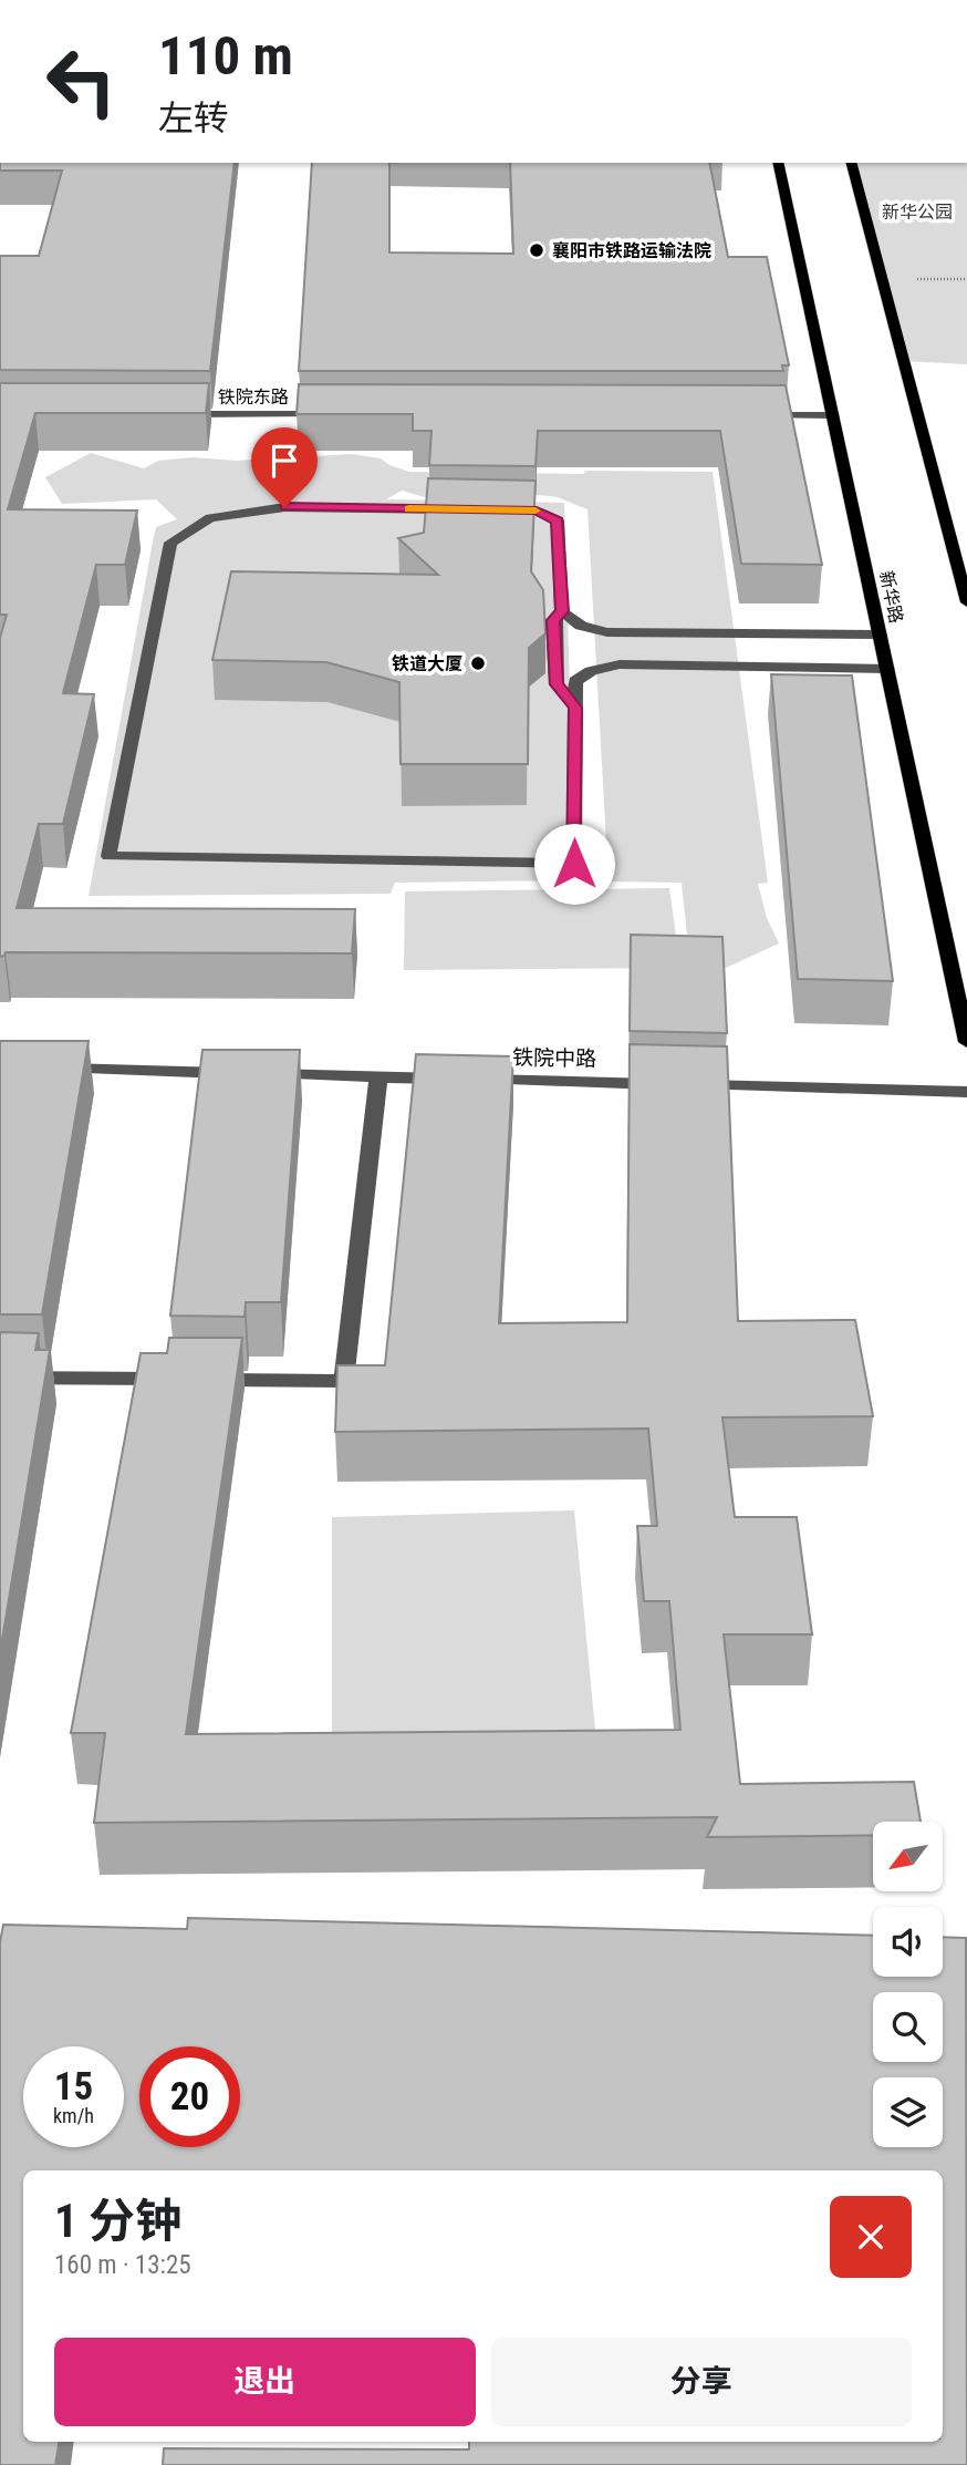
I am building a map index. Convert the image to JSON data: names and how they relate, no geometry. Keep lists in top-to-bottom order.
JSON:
{
  "streets": {
    "main road": ["新华路"],
    "street": ["铁院东路", "铁院中路"]
  },
  "parks": ["新华公园"],
  "places": ["襄阳市铁路运输法院", "铁道大厦"],
  "north": "bottom left",
  "page": {
    "turn": ["110 m", "左转"],
    "speed": "15 km/h",
    "limit": "20",
    "heading": ["1 分钟", "160 m · 13:25"],
    "buttons": ["退出", "分享"]
  }
}
